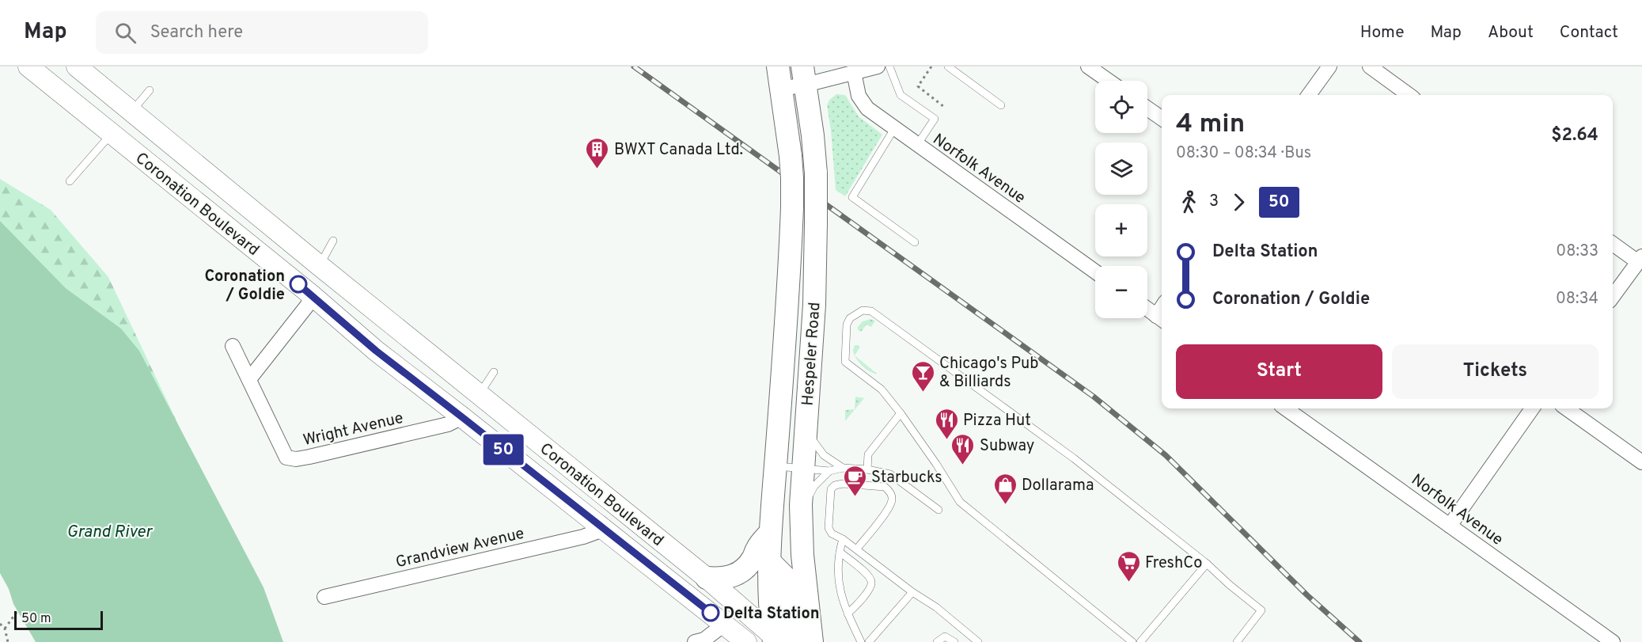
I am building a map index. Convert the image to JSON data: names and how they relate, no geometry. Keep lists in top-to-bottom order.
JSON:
{
  "streets": {
    "main road": ["Coronation Boulevard", "Hespeler Road"],
    "street": ["Norfolk Avenue", "Wright Avenue", "Grandview Avenue"]
  },
  "crossings": [
    ["Coronation Boulevard", "Hespeler Road"],
    ["Coronation Boulevard", "Wright Avenue"],
    ["Coronation Boulevard", "Grandview Avenue"]
  ],
  "water": ["Grand River"],
  "places": {
    "building": ["BWXT Canada Ltd."],
    "other": ["Coronation / Goldie", "Delta Station"],
    "bar": ["Chicago's Pub & Billiards"],
    "restaurant": ["Pizza Hut", "Subway"],
    "cafe": ["Starbucks"],
    "shop": ["Dollarama"],
    "supermarket": ["FreshCo"]
  },
  "lines": ["bus line 50"],
  "scale_bar": "50 m",
  "page": {
    "header": "Map",
    "search": "Search here",
    "nav": [
      "Home",
      "Map",
      "About",
      "Contact"
    ],
    "on_map": "50",
    "map_buttons": ["+", "−"],
    "heading": ["4 min", "08:30 – 08:34 · Bus", "$2.64"],
    "legs": ["3", "50"],
    "list": [
      {
        "name": "Delta Station",
        "value": "08:33"
      },
      {
        "name": "Coronation / Goldie",
        "value": "08:34"
      }
    ],
    "buttons": ["Start", "Tickets"],
    "scale": "50 m"
  }
}
